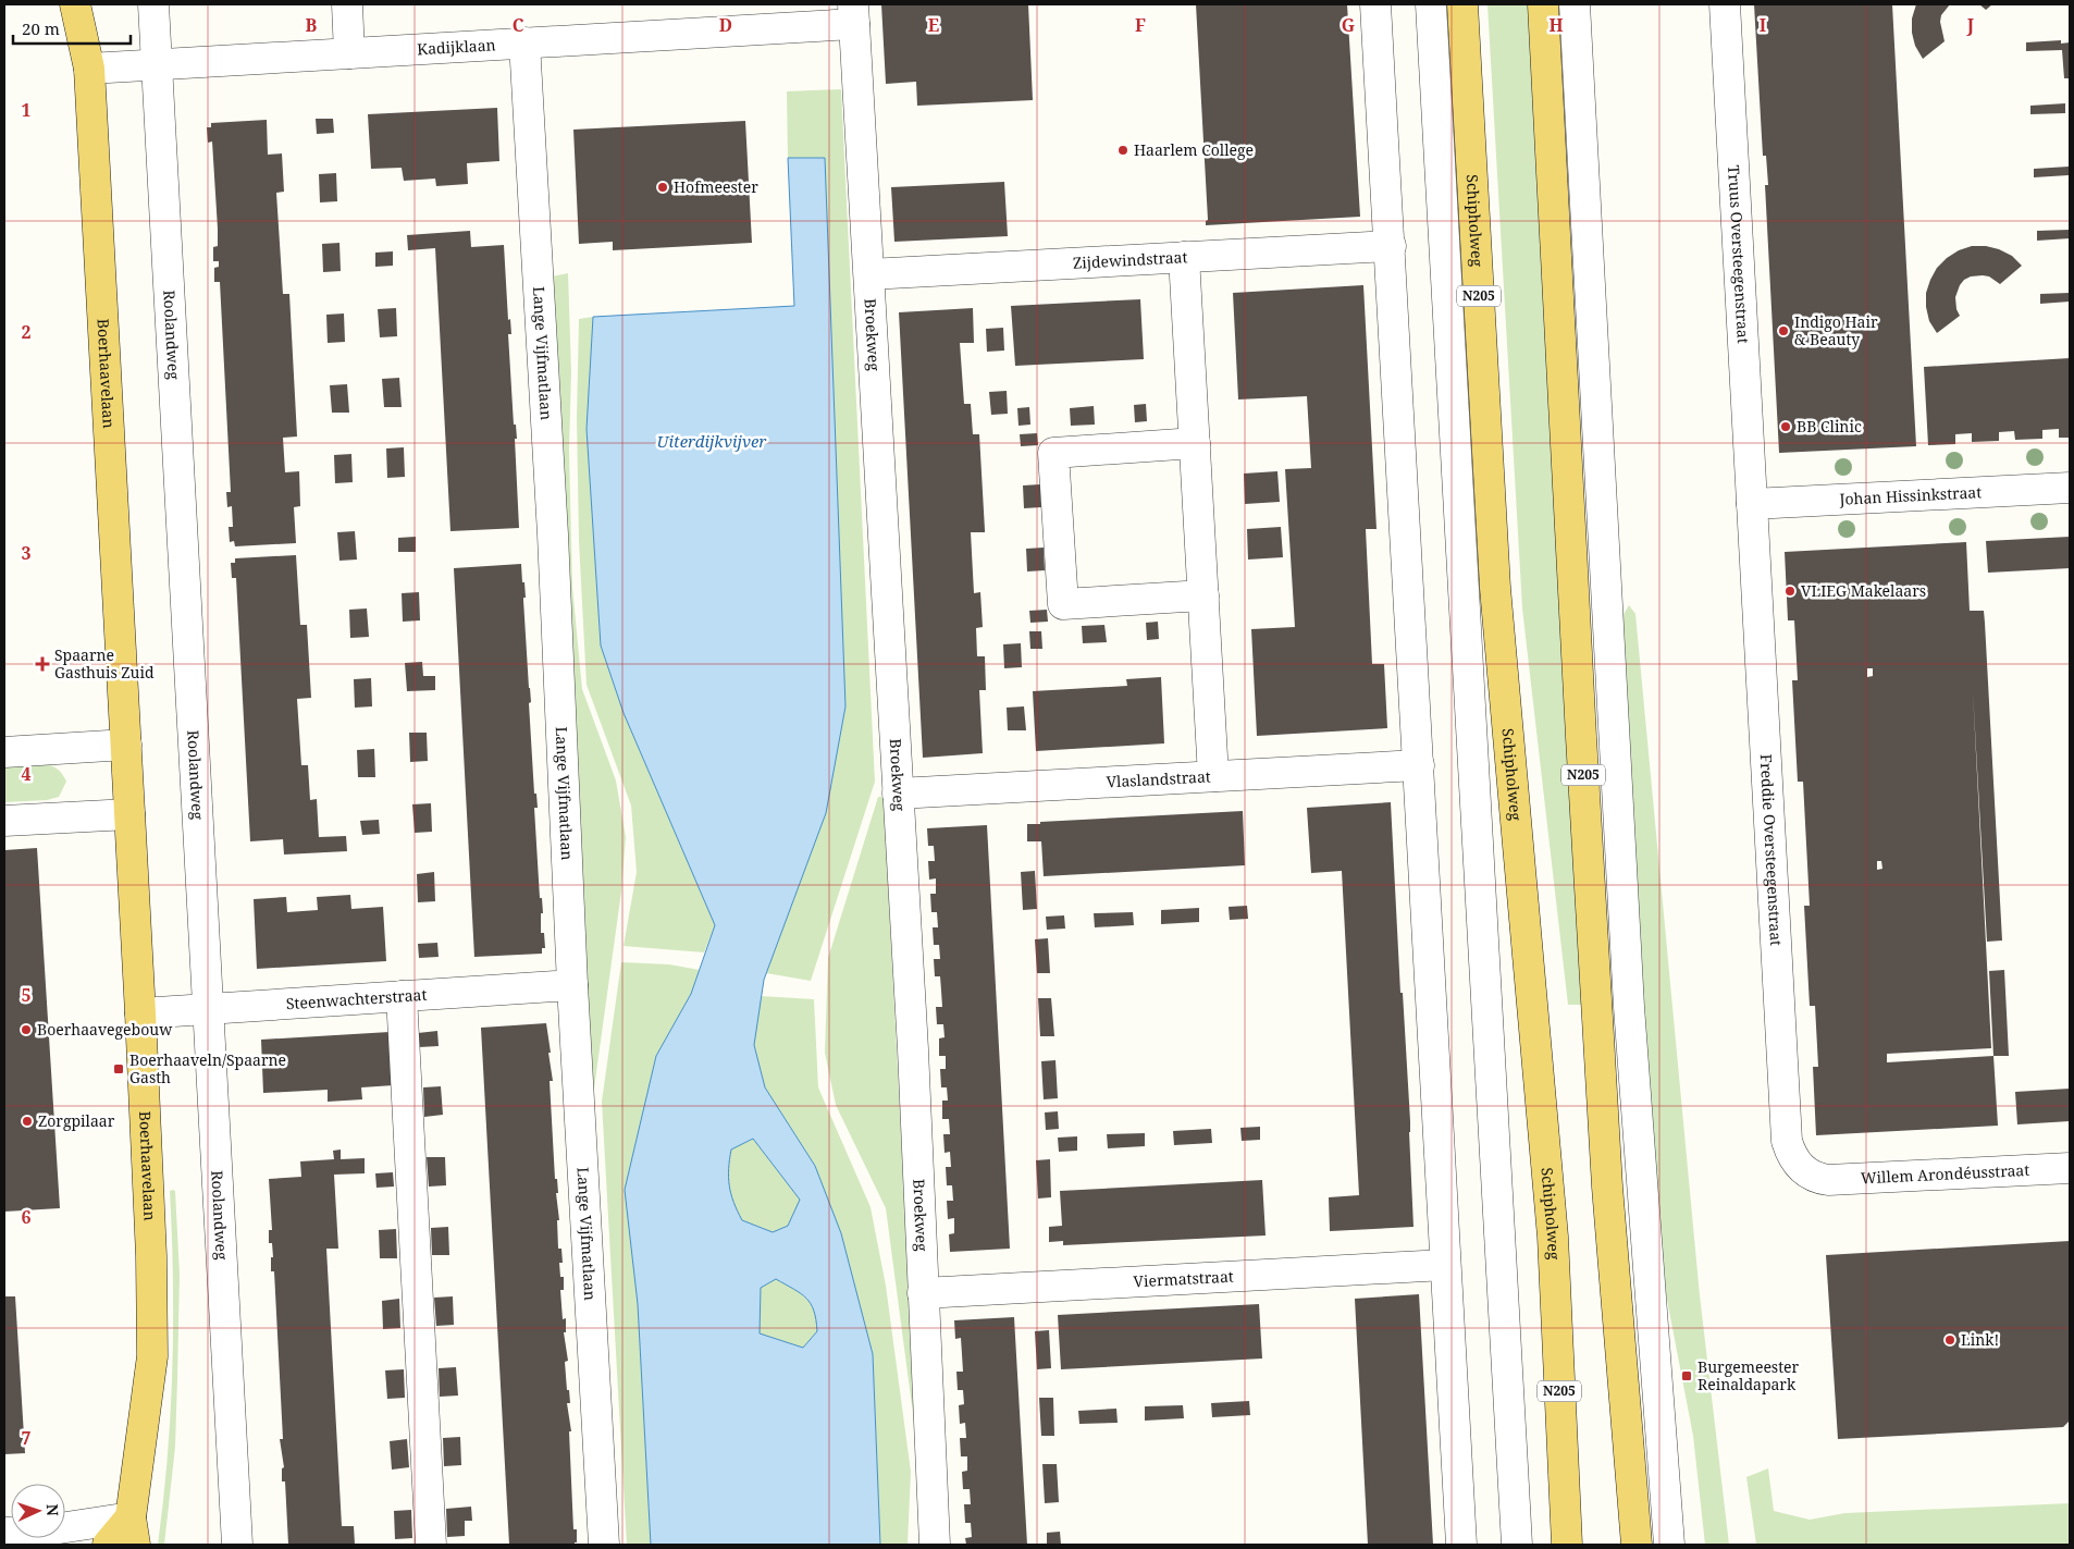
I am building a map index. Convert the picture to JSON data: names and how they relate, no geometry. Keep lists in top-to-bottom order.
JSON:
{
  "streets": {
    "main road": ["Schipholweg", "N205", "Boerhaavelaan"],
    "street": [
      "Kadijklaan",
      "Truus Oversteegenstraat",
      "Zijdewindstraat",
      "Roolandweg",
      "Broekweg",
      "Lange Vijfmatlaan",
      "Johan Hissinkstraat",
      "Vlaslandstraat",
      "Freddie Oversteegenstraat",
      "Steenwachterstraat",
      "Willem Arondéusstraat",
      "Viermatstraat"
    ]
  },
  "crossings": [
    ["Kadijklaan", "Roolandweg"],
    ["Kadijklaan", "Broekweg"],
    ["Kadijklaan", "Lange Vijfmatlaan"],
    ["Kadijklaan", "Boerhaavelaan"],
    ["Truus Oversteegenstraat", "Johan Hissinkstraat"],
    ["Truus Oversteegenstraat", "Freddie Oversteegenstraat"],
    ["Zijdewindstraat", "Broekweg"],
    ["Roolandweg", "Steenwachterstraat"],
    ["Broekweg", "Vlaslandstraat"],
    ["Broekweg", "Viermatstraat"],
    ["Lange Vijfmatlaan", "Steenwachterstraat"],
    ["Boerhaavelaan", "Steenwachterstraat"],
    ["Johan Hissinkstraat", "Freddie Oversteegenstraat"],
    ["Freddie Oversteegenstraat", "Willem Arondéusstraat"]
  ],
  "water": ["Uiterdijkvijver"],
  "places": {
    "other": [
      "Haarlem College",
      "Hofmeester",
      "Indigo Hair & Beauty",
      "BB Clinic",
      "VLIEG Makelaars",
      "Boerhaavegebouw",
      "Zorgpilaar",
      "Link!"
    ],
    "health": ["Spaarne Gasthuis Zuid"],
    "transit": ["Boerhaaveln/Spaarne Gasth", "Burgemeester Reinaldapark"]
  },
  "scale_bar": "20 m",
  "north": "right",
  "grid": {
    "columns": [
      "B",
      "C",
      "D",
      "E",
      "F",
      "G",
      "H",
      "I",
      "J"
    ],
    "rows": [
      "1",
      "2",
      "3",
      "4",
      "5",
      "6",
      "7"
    ]
  }
}
